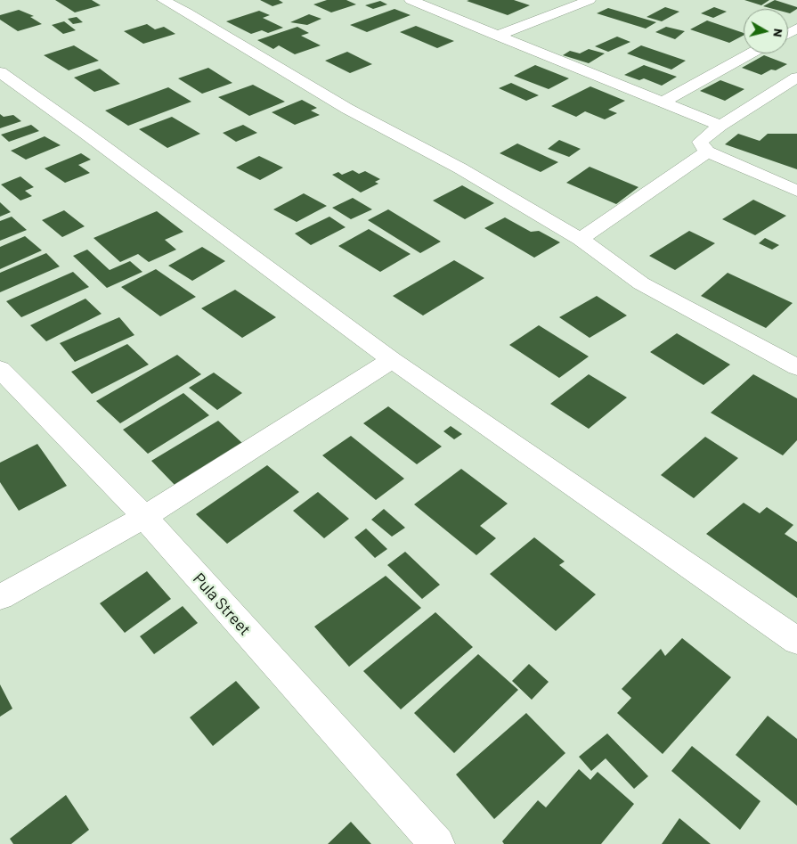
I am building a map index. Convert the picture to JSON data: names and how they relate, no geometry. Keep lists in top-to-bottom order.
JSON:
{
  "streets": {
    "street": ["Pula Street"]
  },
  "north": "right"
}
